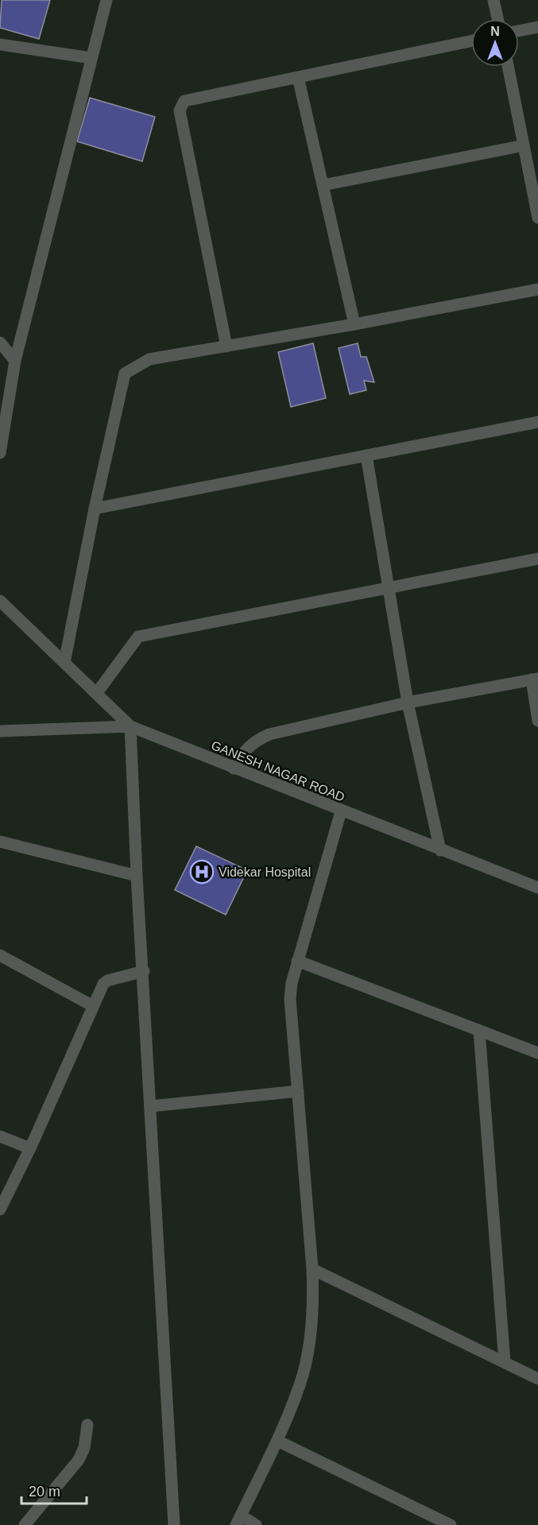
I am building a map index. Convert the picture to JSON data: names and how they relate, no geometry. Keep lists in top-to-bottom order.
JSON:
{
  "streets": {
    "street": ["GANESH NAGAR ROAD"]
  },
  "places": {
    "hospital": ["Videkar Hospital"]
  },
  "scale_bar": "20 m",
  "north": "top"
}
